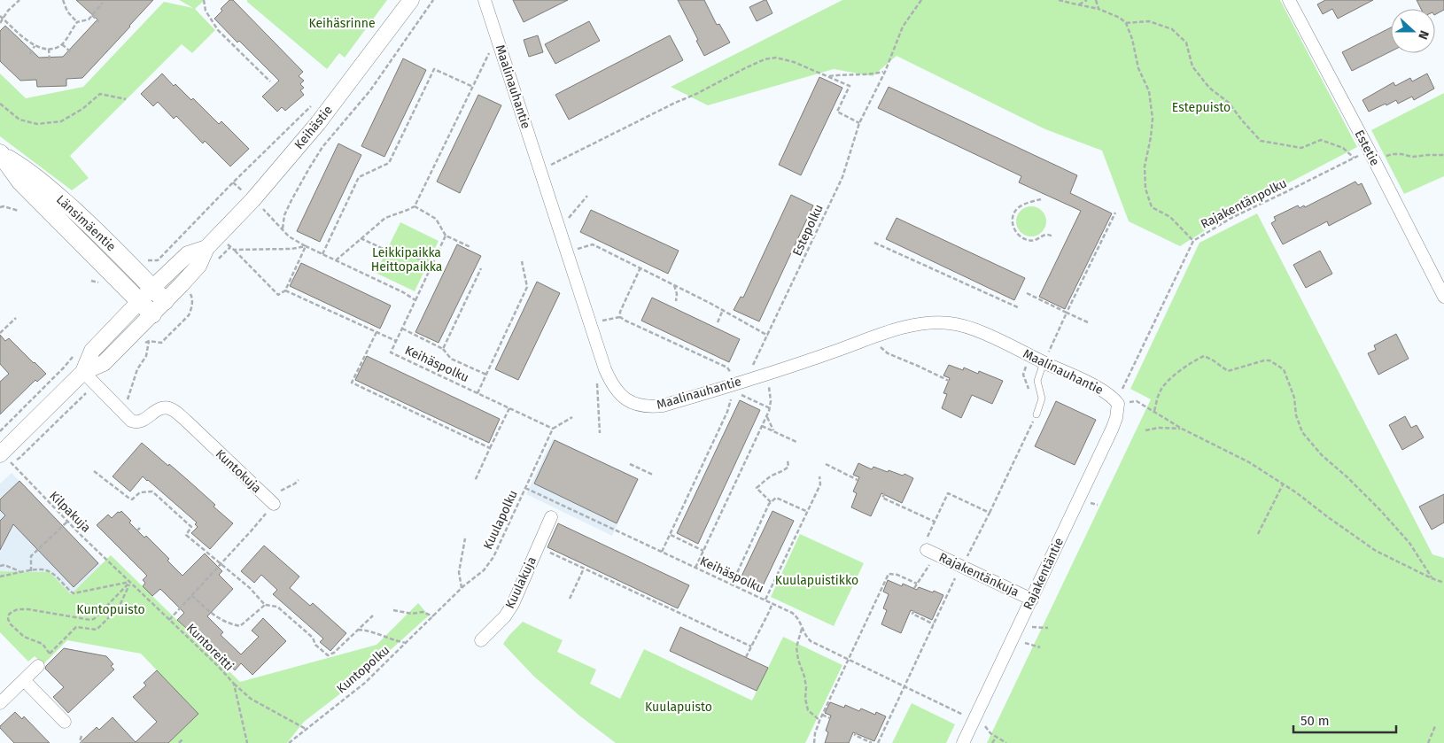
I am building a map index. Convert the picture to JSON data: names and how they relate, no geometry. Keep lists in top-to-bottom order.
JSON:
{
  "streets": {
    "main road": ["Länsimäentie"],
    "street": [
      "Maalinauhantie",
      "Keihästie",
      "Estetie",
      "Kuntokuja",
      "Rajakentäntie",
      "Rajakentänkuja",
      "Kuulakuja"
    ],
    "path": [
      "Rajakentänpolku",
      "Estepolku",
      "Keihäspolku",
      "Kilpakuja",
      "Kuulapolku",
      "Kuntoreitti",
      "Kuntopolku"
    ]
  },
  "crossings": [
    ["Maalinauhantie", "Rajakentänpolku"],
    ["Maalinauhantie", "Rajakentäntie"],
    ["Keihästie", "Länsimäentie"],
    ["Estetie", "Rajakentänpolku"],
    ["Rajakentänpolku", "Rajakentäntie"],
    ["Keihäspolku", "Kuulapolku"],
    ["Kilpakuja", "Kuntoreitti"],
    ["Kuulapolku", "Kuntopolku"],
    ["Rajakentäntie", "Rajakentänkuja"]
  ],
  "parks": [
    "Keihäsrinne",
    "Estepuisto",
    "Leikkipaikka Heittopaikka",
    "Kuulapuistikko",
    "Kuntopuisto",
    "Kuulapuisto"
  ],
  "scale_bar": "50 m",
  "north": "right"
}
